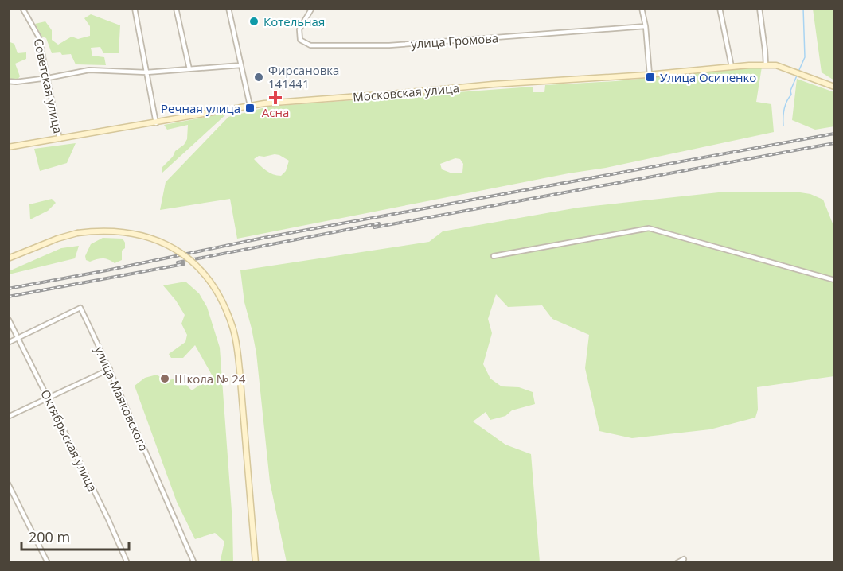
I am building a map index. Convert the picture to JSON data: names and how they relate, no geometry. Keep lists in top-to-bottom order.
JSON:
{
  "streets": {
    "street": [
      "улица Громова",
      "Советская улица",
      "Московская улица",
      "улица Маяковского",
      "Октябрьская улица"
    ]
  },
  "crossings": [
    ["Советская улица", "Московская улица"],
    ["улица Маяковского", "Октябрьская улица"]
  ],
  "places": {
    "other": ["Котельная", "Фирсановка 141441", "Школа № 24"],
    "transit": ["Улица Осипенко", "Речная улица"],
    "health": ["Асна"]
  },
  "scale_bar": "200 m"
}
